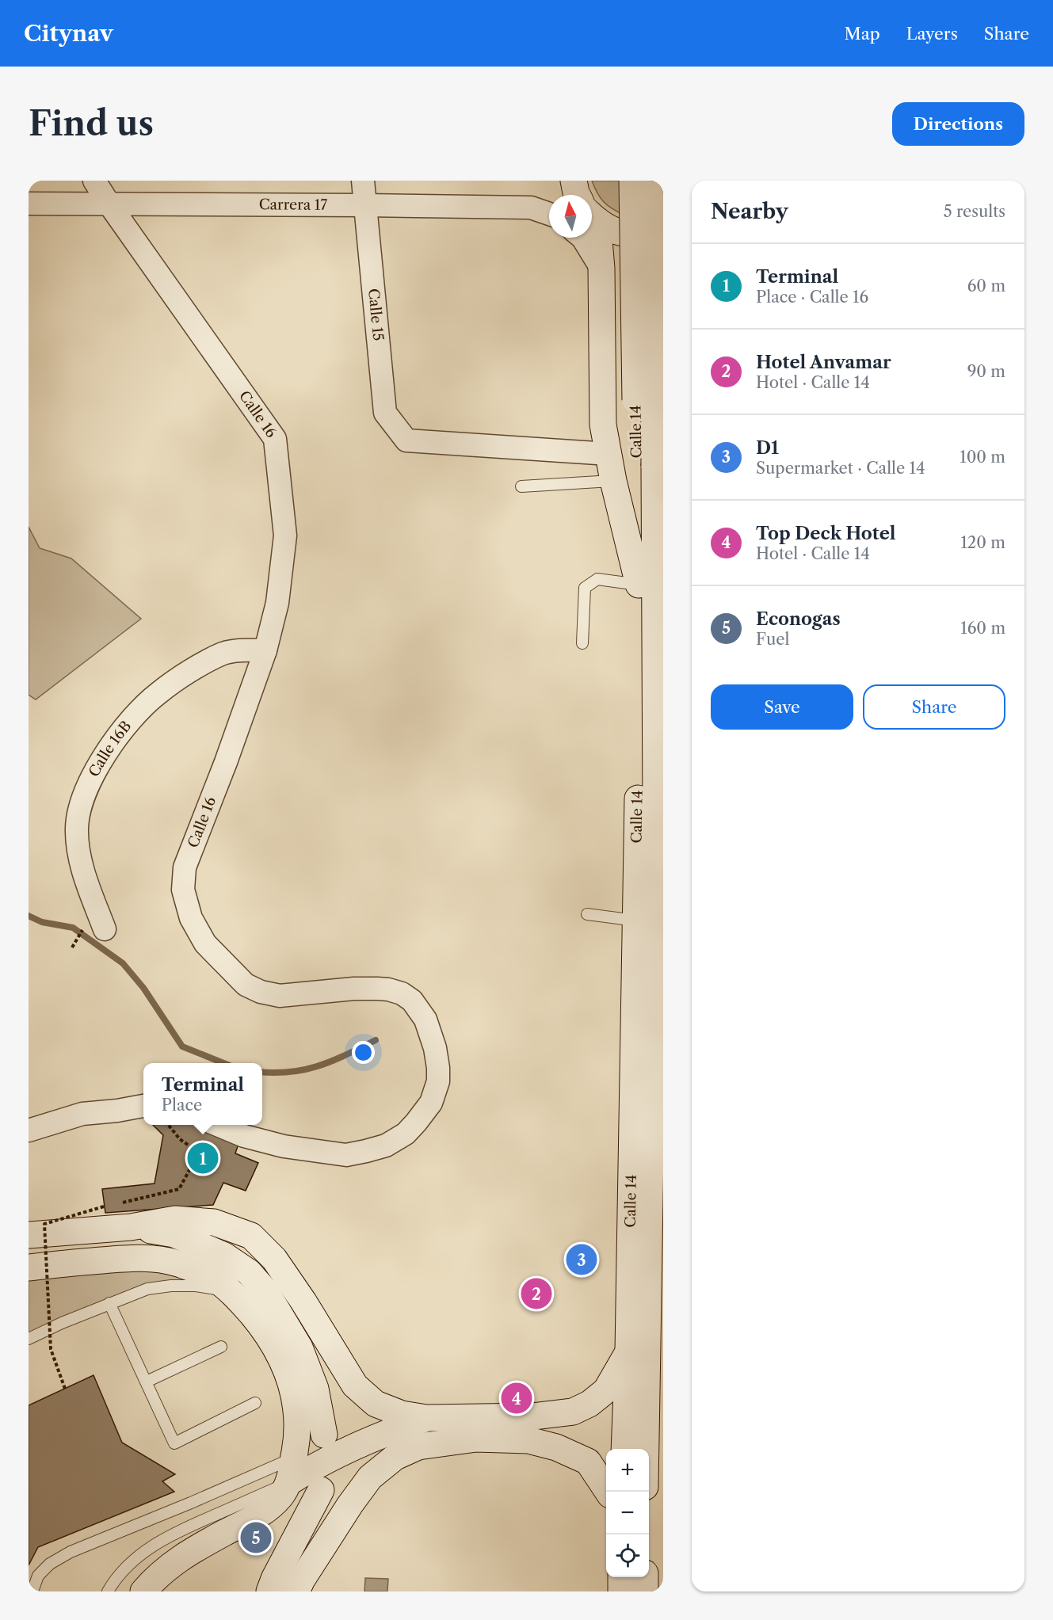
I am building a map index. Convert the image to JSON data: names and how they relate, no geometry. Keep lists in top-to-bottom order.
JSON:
{
  "streets": {
    "main road": ["Calle 14"],
    "street": [
      "Carrera 17",
      "Calle 15",
      "Calle 16",
      "Calle 16B"
    ]
  },
  "crossings": [
    ["Carrera 17", "Calle 15"],
    ["Carrera 17", "Calle 16"],
    ["Calle 16", "Calle 16B"]
  ],
  "north": "top",
  "page": {
    "header": "Citynav",
    "nav": ["Map", "Layers", "Share"],
    "buttons": [
      "Directions",
      ["Save", "Share"]
    ],
    "title": "Find us",
    "heading": ["Nearby", "5 results"],
    "list": [
      {
        "mark": "1",
        "name": "Terminal",
        "note": "Place · Calle 16",
        "value": "60 m"
      },
      {
        "mark": "2",
        "name": "Hotel Anvamar",
        "note": "Hotel · Calle 14",
        "value": "90 m"
      },
      {
        "mark": "3",
        "name": "D1",
        "note": "Supermarket · Calle 14",
        "value": "100 m"
      },
      {
        "mark": "4",
        "name": "Top Deck Hotel",
        "note": "Hotel · Calle 14",
        "value": "120 m"
      },
      {
        "mark": "5",
        "name": "Econogas",
        "note": "Fuel",
        "value": "160 m"
      }
    ],
    "popup": ["Terminal", "Place"],
    "pins": [
      "1",
      "3",
      "2",
      "4",
      "5"
    ],
    "map_buttons": ["+", "−"]
  }
}
